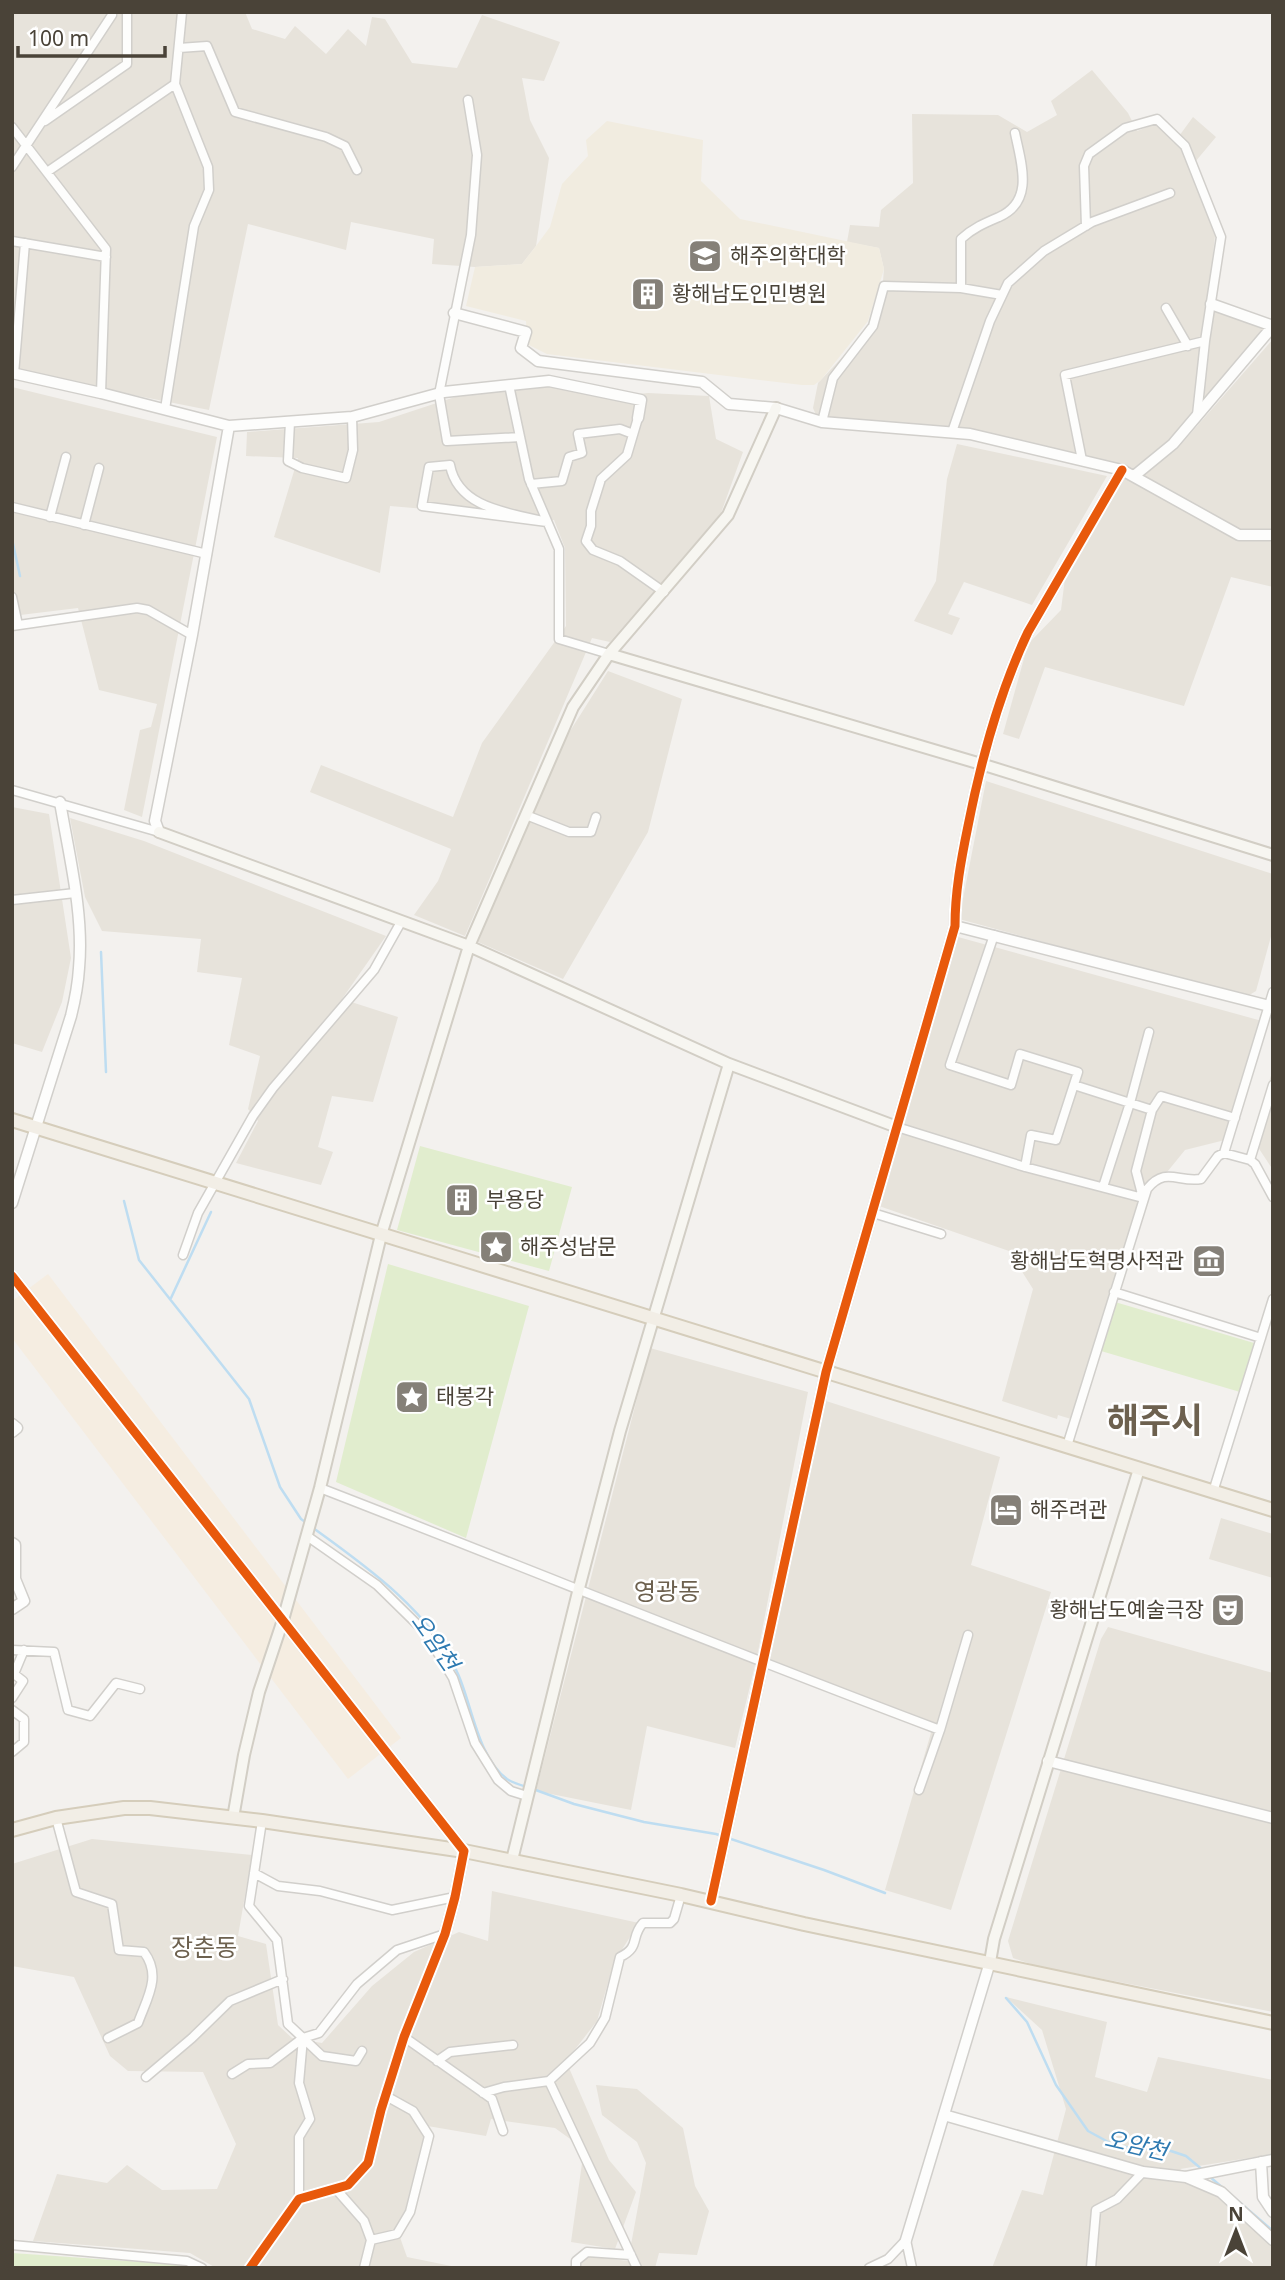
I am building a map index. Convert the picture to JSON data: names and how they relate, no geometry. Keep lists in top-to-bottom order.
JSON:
{
  "districts": ["해주시", "영광동", "장춘동"],
  "water": ["오암천"],
  "places": {
    "school or university": ["해주의학대학"],
    "building": ["황해남도인민병원", "부용당"],
    "place": ["해주성남문", "태봉각"],
    "museum": ["황해남도혁명사적관"],
    "hotel": ["해주려관"],
    "theatre": ["황해남도예술극장"]
  },
  "scale_bar": "100 m",
  "north": "top"
}
